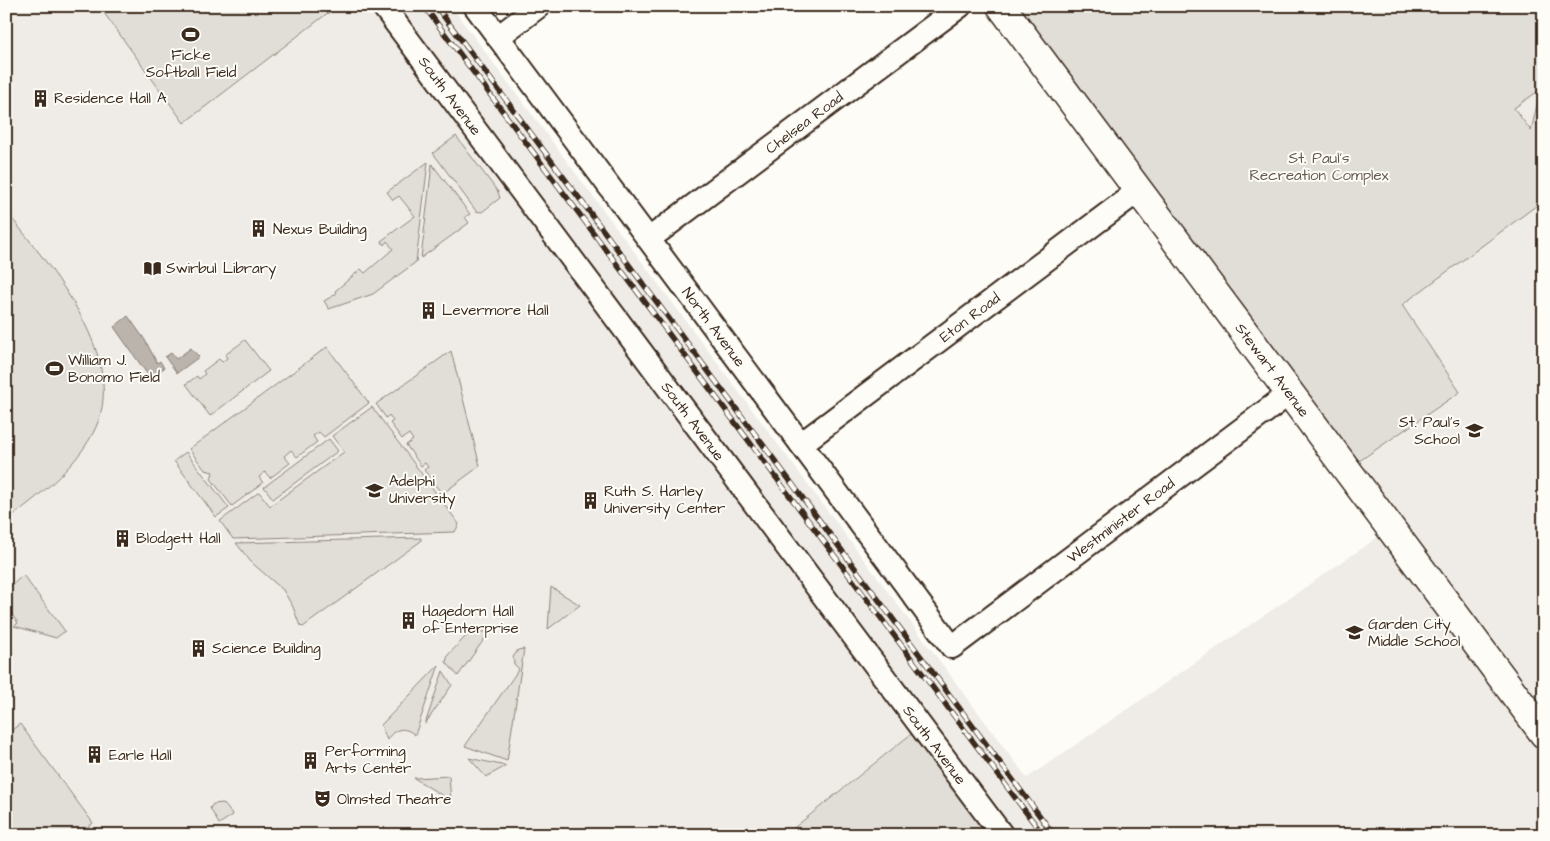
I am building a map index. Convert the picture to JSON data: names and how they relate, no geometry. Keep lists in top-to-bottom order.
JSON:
{
  "streets": {
    "main road": ["Stewart Avenue"],
    "street": [
      "South Avenue",
      "Chelsea Road",
      "Eton Road",
      "North Avenue",
      "Westminister Road"
    ]
  },
  "crossings": [
    ["Chelsea Road", "North Avenue"],
    ["Eton Road", "North Avenue"],
    ["Eton Road", "Stewart Avenue"],
    ["North Avenue", "Westminister Road"],
    ["Stewart Avenue", "Westminister Road"]
  ],
  "parks": ["St. Paul's Recreation Complex"],
  "places": {
    "sports": ["Ficke Softball Field", "William J. Bonomo Field"],
    "building": [
      "Residence Hall A",
      "Nexus Building",
      "Levermore Hall",
      "Ruth S. Harley University Center",
      "Blodgett Hall",
      "Hagedorn Hall of Enterprise",
      "Science Building",
      "Earle Hall",
      "Performing Arts Center"
    ],
    "library": ["Swirbul Library"],
    "school or university": ["St. Paul's School", "Adelphi University", "Garden City Middle School"],
    "theatre": ["Olmsted Theatre"]
  }
}
